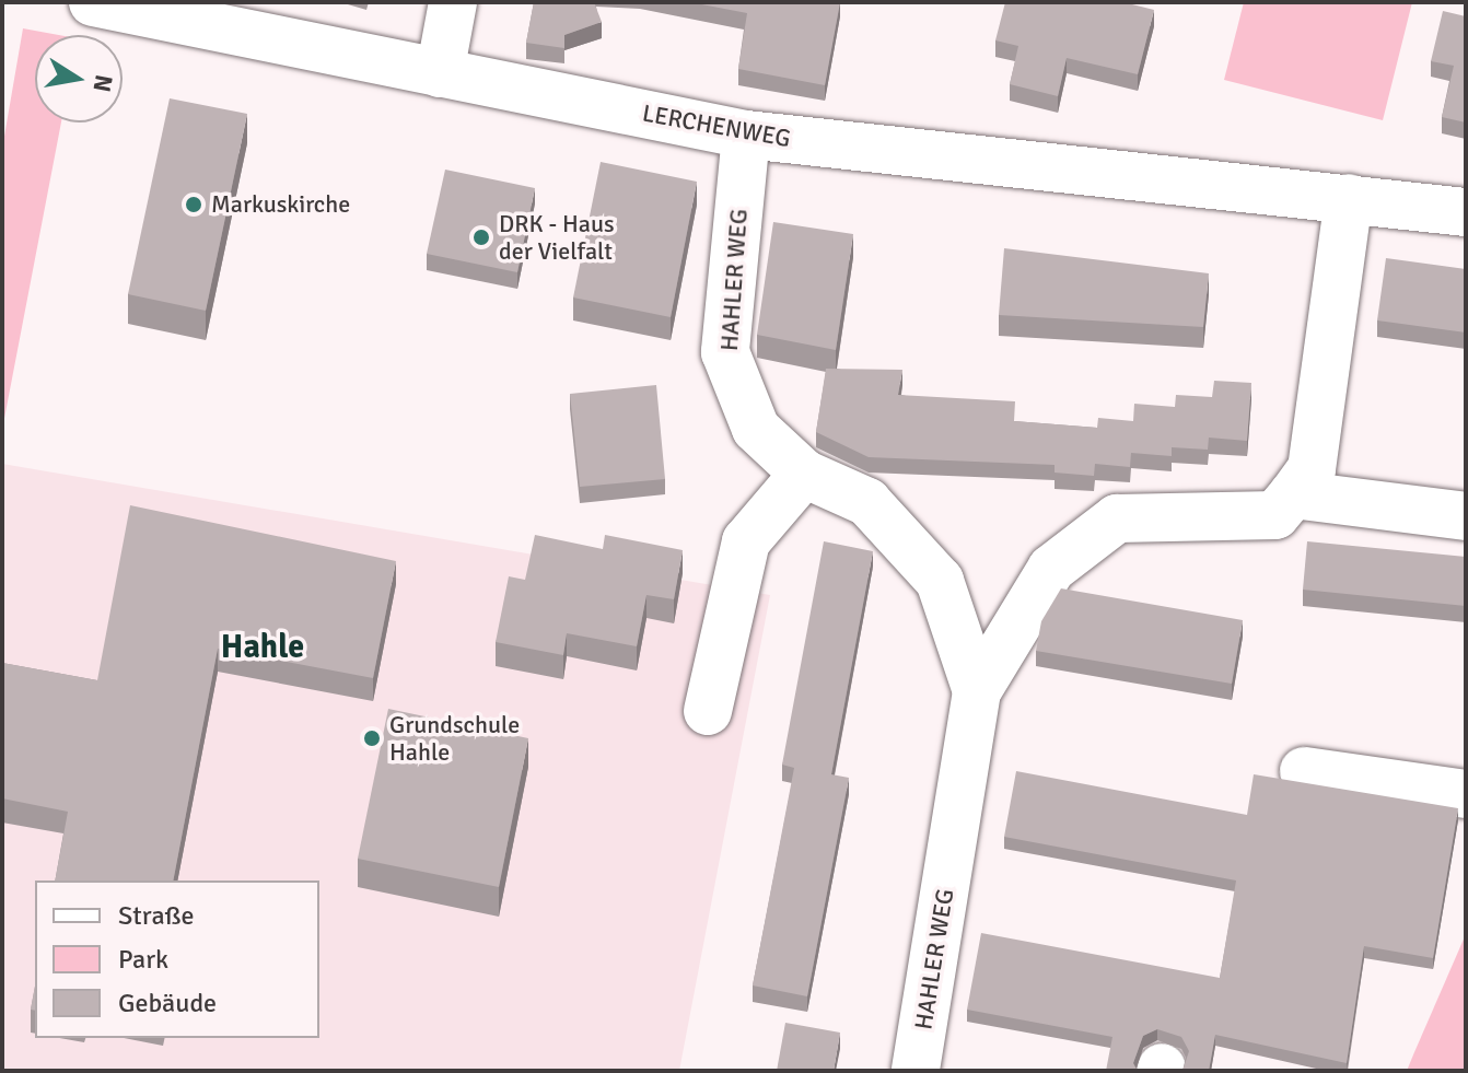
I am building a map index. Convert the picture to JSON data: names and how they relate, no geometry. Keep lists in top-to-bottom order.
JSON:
{
  "streets": {
    "street": ["LERCHENWEG", "HAHLER WEG"]
  },
  "crossings": [
    ["LERCHENWEG", "HAHLER WEG"]
  ],
  "districts": ["Hahle"],
  "places": ["Markuskirche", "DRK - Haus der Vielfalt", "Grundschule Hahle"],
  "legend": ["Straße", "Park", "Gebäude"],
  "north": "right"
}
